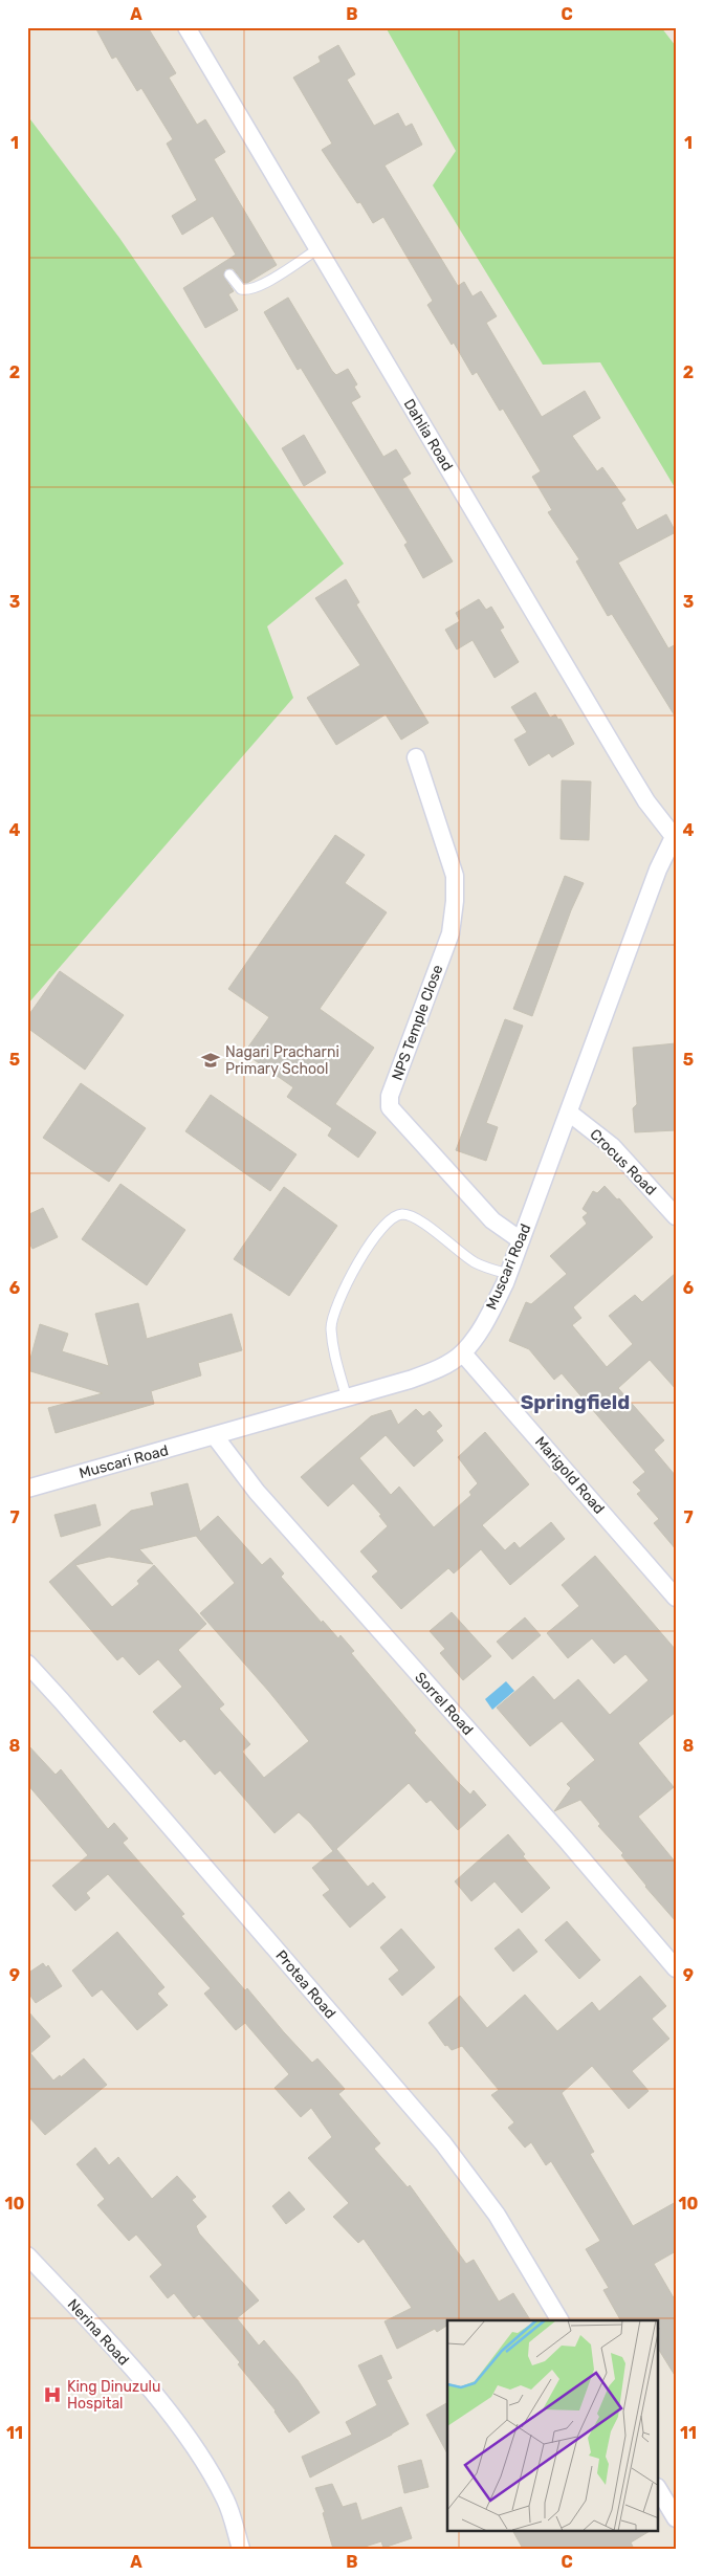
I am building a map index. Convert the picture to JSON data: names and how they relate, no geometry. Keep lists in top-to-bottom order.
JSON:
{
  "streets": {
    "street": [
      "Dahlia Road",
      "NPS Temple Close",
      "Crocus Road",
      "Muscari Road",
      "Marigold Road",
      "Sorrel Road",
      "Protea Road",
      "Nerina Road"
    ]
  },
  "crossings": [
    ["Dahlia Road", "Muscari Road"],
    ["NPS Temple Close", "Muscari Road"],
    ["Crocus Road", "Muscari Road"],
    ["Muscari Road", "Marigold Road"],
    ["Muscari Road", "Sorrel Road"]
  ],
  "districts": ["Springfield"],
  "places": {
    "school or university": ["Nagari Pracharni Primary School"],
    "hospital": ["King Dinuzulu Hospital"]
  },
  "grid": {
    "columns": ["A", "B", "C"],
    "rows": [
      "1",
      "2",
      "3",
      "4",
      "5",
      "6",
      "7",
      "8",
      "9",
      "10",
      "11"
    ]
  }
}
